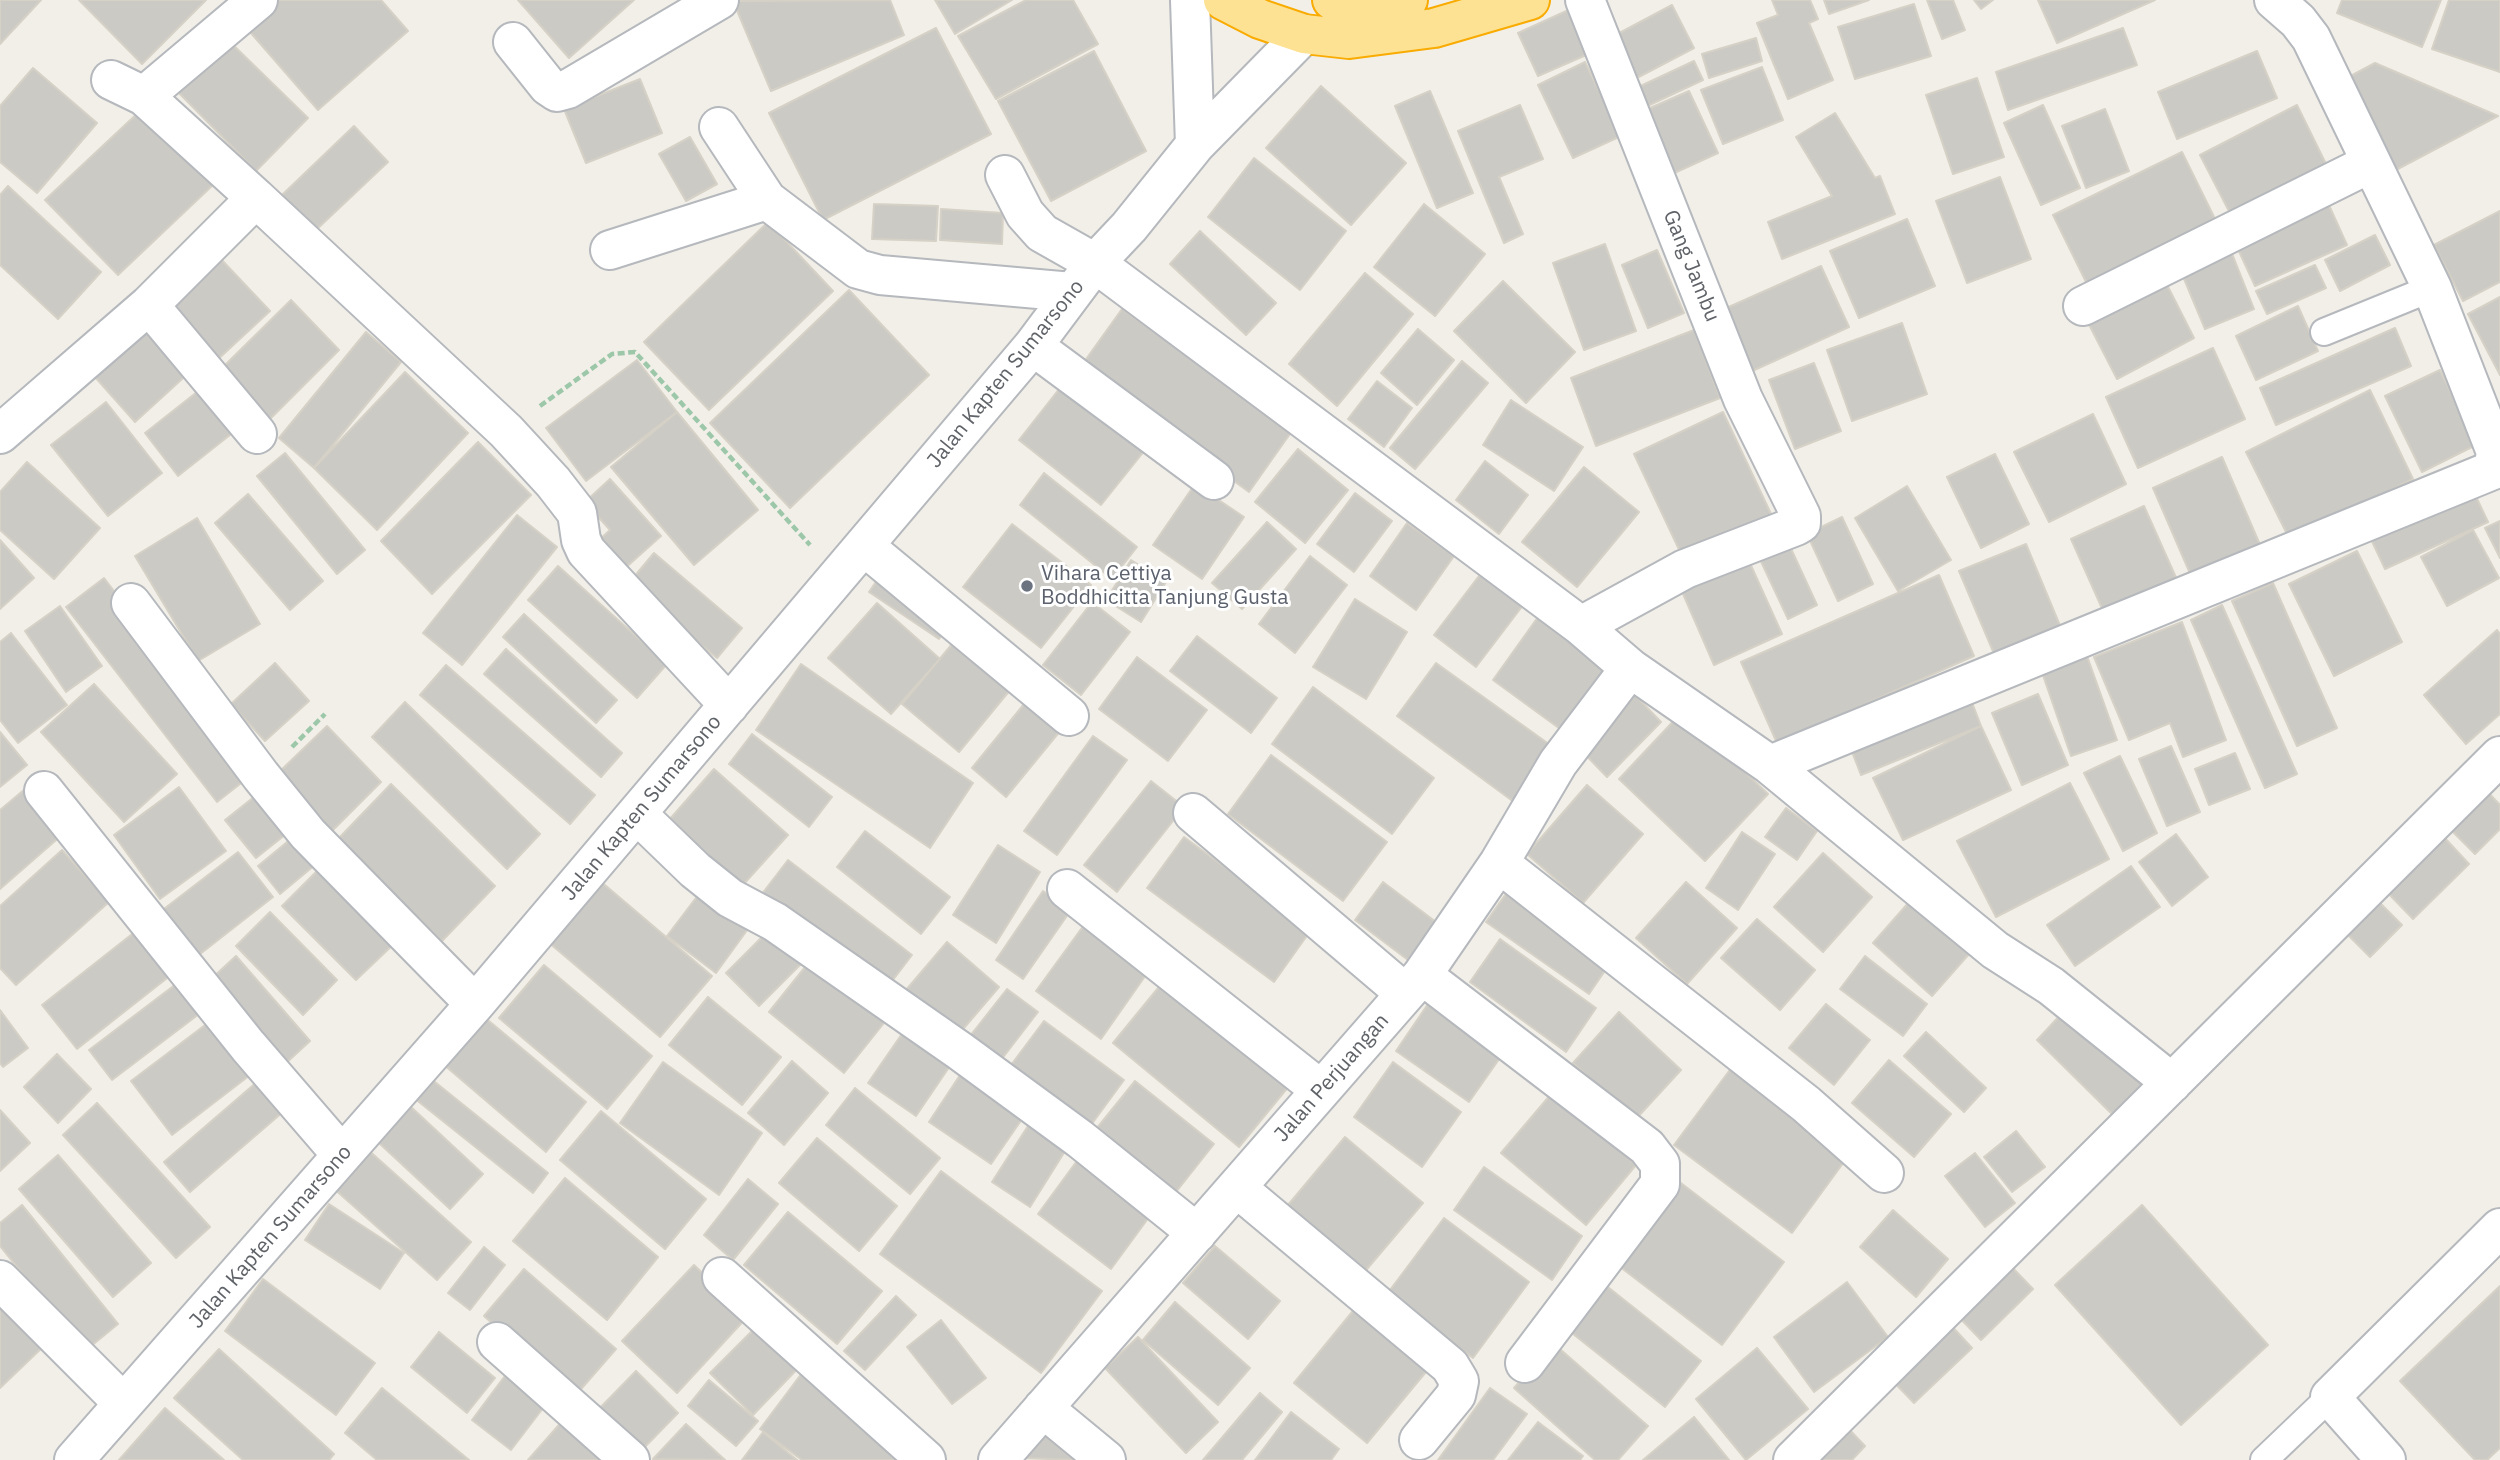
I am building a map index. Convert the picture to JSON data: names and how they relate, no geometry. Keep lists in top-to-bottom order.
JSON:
{
  "streets": {
    "street": ["Gang Jambu", "Jalan Kapten Sumarsono", "Jalan Perjuangan"]
  },
  "places": ["Vihara Cettiya Boddhicitta Tanjung Gusta"]
}
